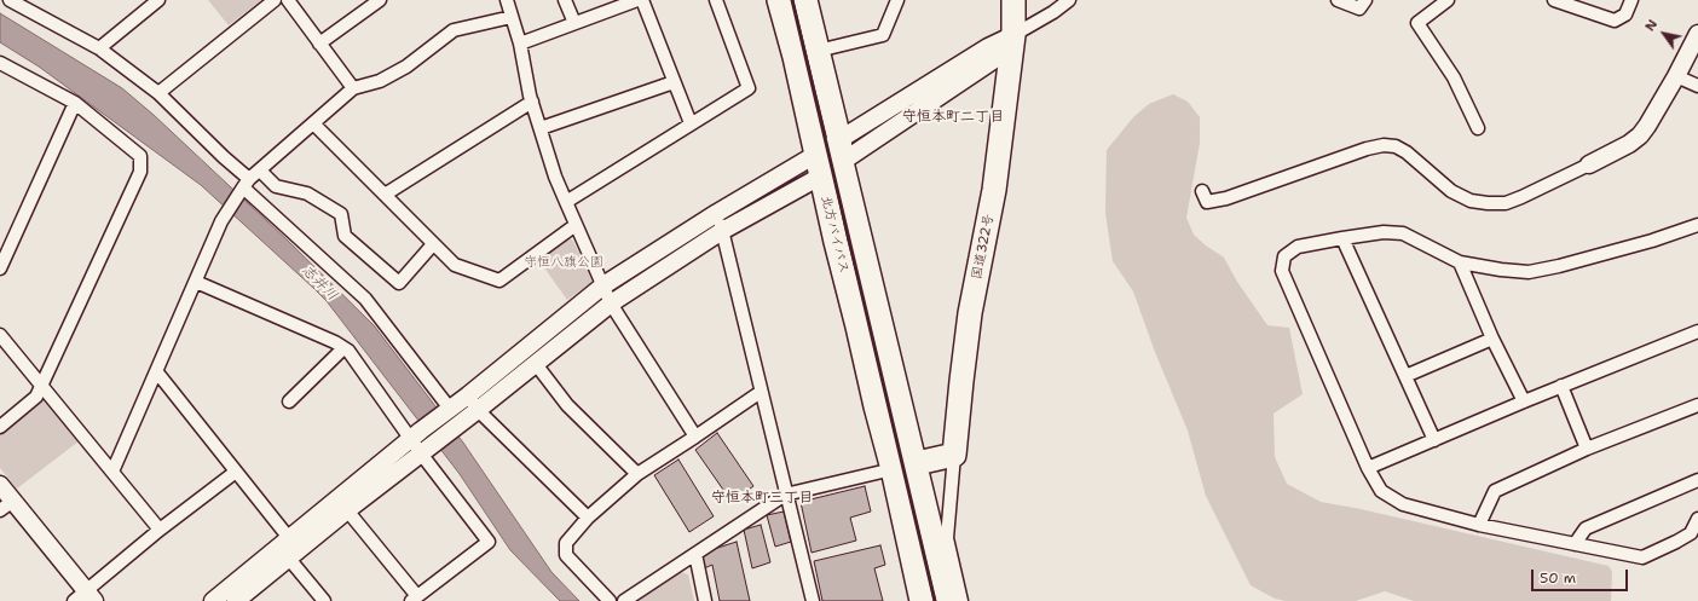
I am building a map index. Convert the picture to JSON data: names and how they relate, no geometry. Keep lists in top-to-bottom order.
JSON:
{
  "streets": {
    "highway": ["北方バイパス", "国道322号"]
  },
  "districts": ["守恒本町二丁目", "守恒本町三丁目"],
  "water": ["志井川"],
  "parks": ["守恒八旗公園"],
  "scale_bar": "50 m",
  "north": "top left"
}
